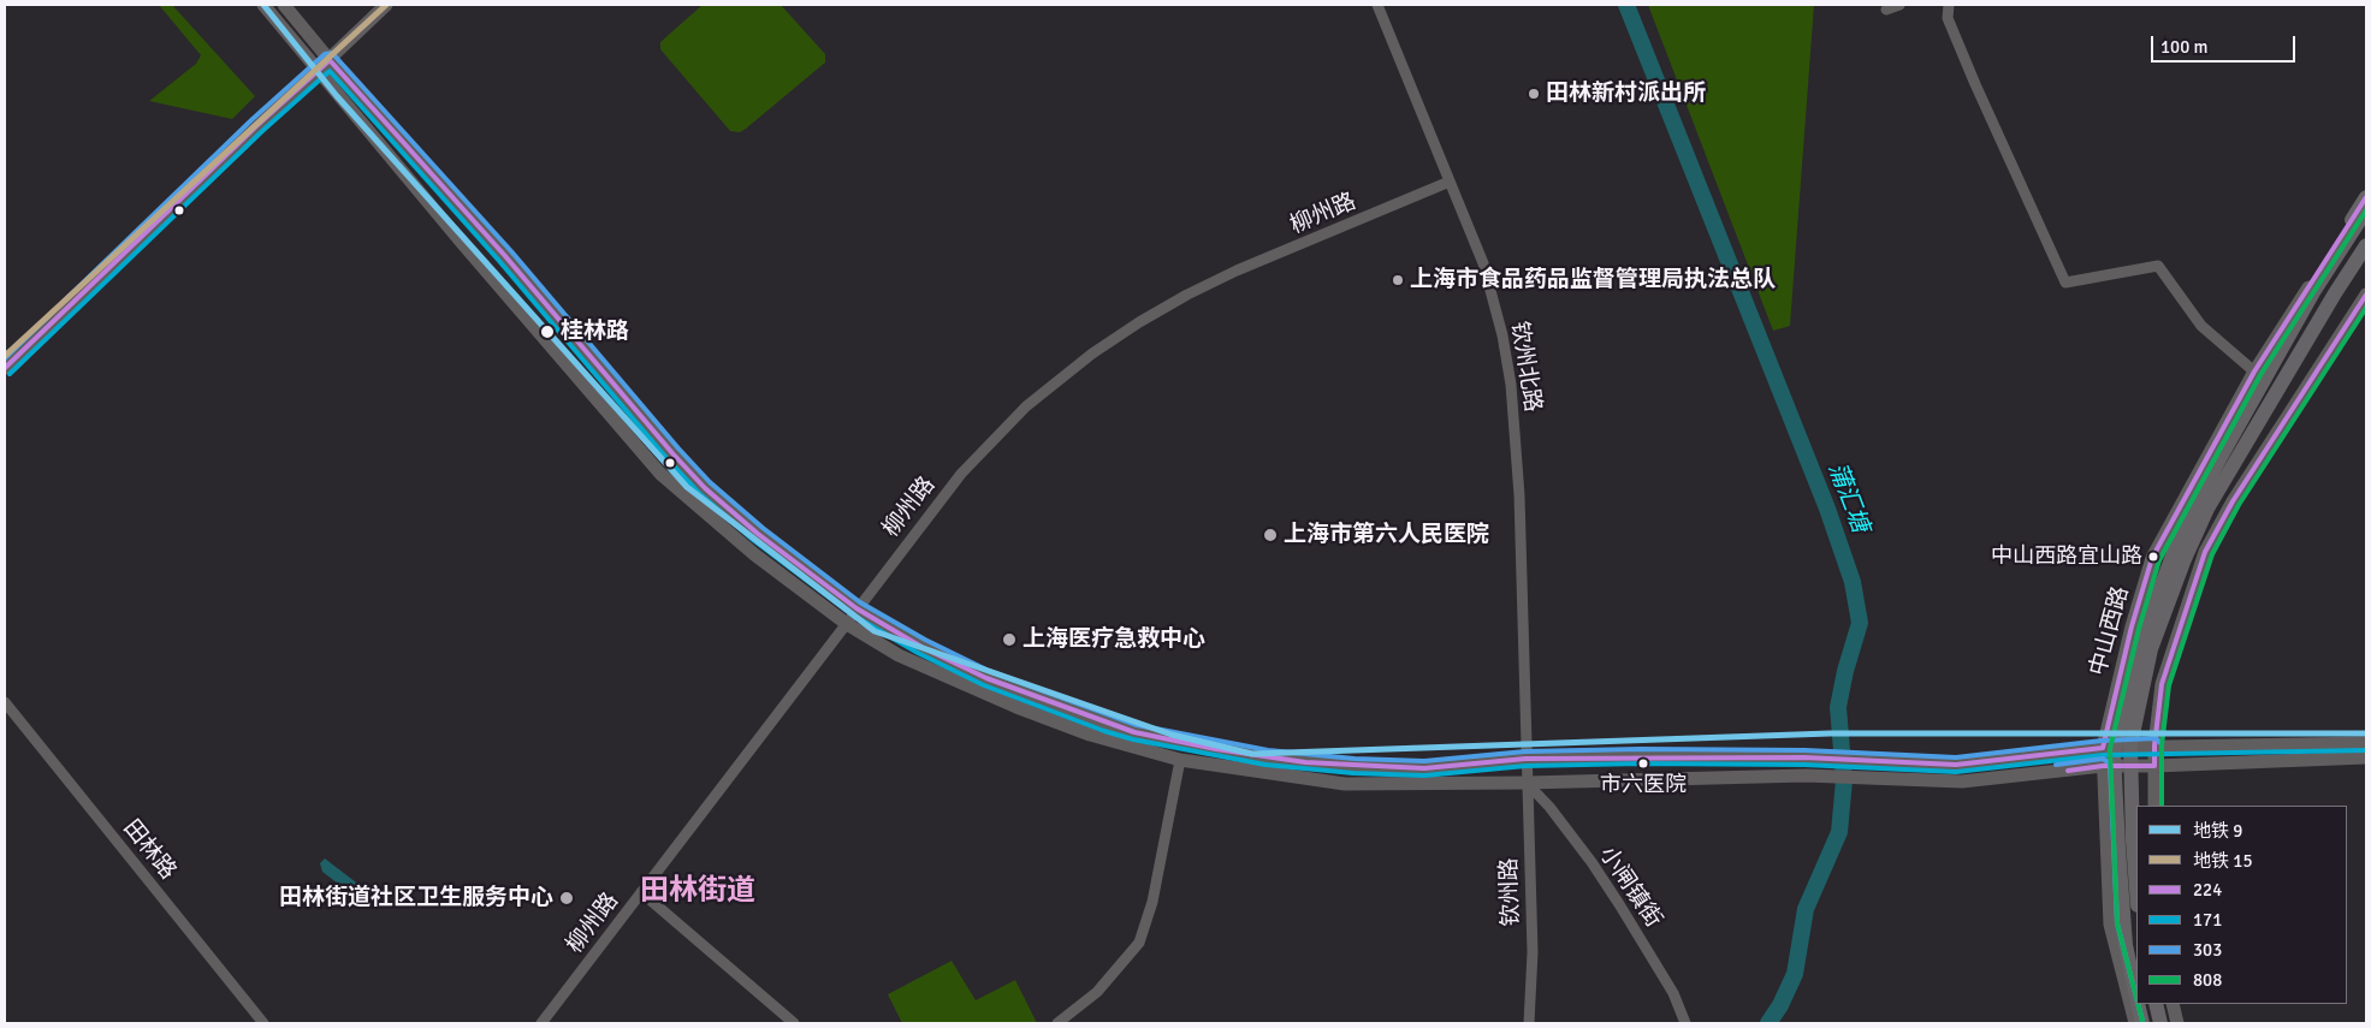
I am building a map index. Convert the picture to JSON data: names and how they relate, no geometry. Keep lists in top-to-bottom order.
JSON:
{
  "streets": {
    "main road": ["中山西路"],
    "street": [
      "柳州路",
      "钦州北路",
      "田林路",
      "小闸镇街",
      "钦州路"
    ]
  },
  "crossings": [
    ["柳州路", "钦州北路"],
    ["钦州北路", "钦州路"],
    ["小闸镇街", "钦州路"]
  ],
  "districts": ["田林街道"],
  "water": ["蒲汇塘"],
  "places": [
    "田林新村派出所",
    "上海市食品药品监督管理局执法总队",
    "桂林路",
    "上海市第六人民医院",
    "中山西路宜山路",
    "上海医疗急救中心",
    "市六医院",
    "田林街道社区卫生服务中心"
  ],
  "lines": [
    "metro line 9",
    "metro line 15",
    "transit line 303",
    "transit line 224",
    "transit line 171",
    "transit line 808"
  ],
  "legend": [
    "地铁 9",
    "地铁 15",
    "224",
    "171",
    "303",
    "808"
  ],
  "scale_bar": "100 m"
}
